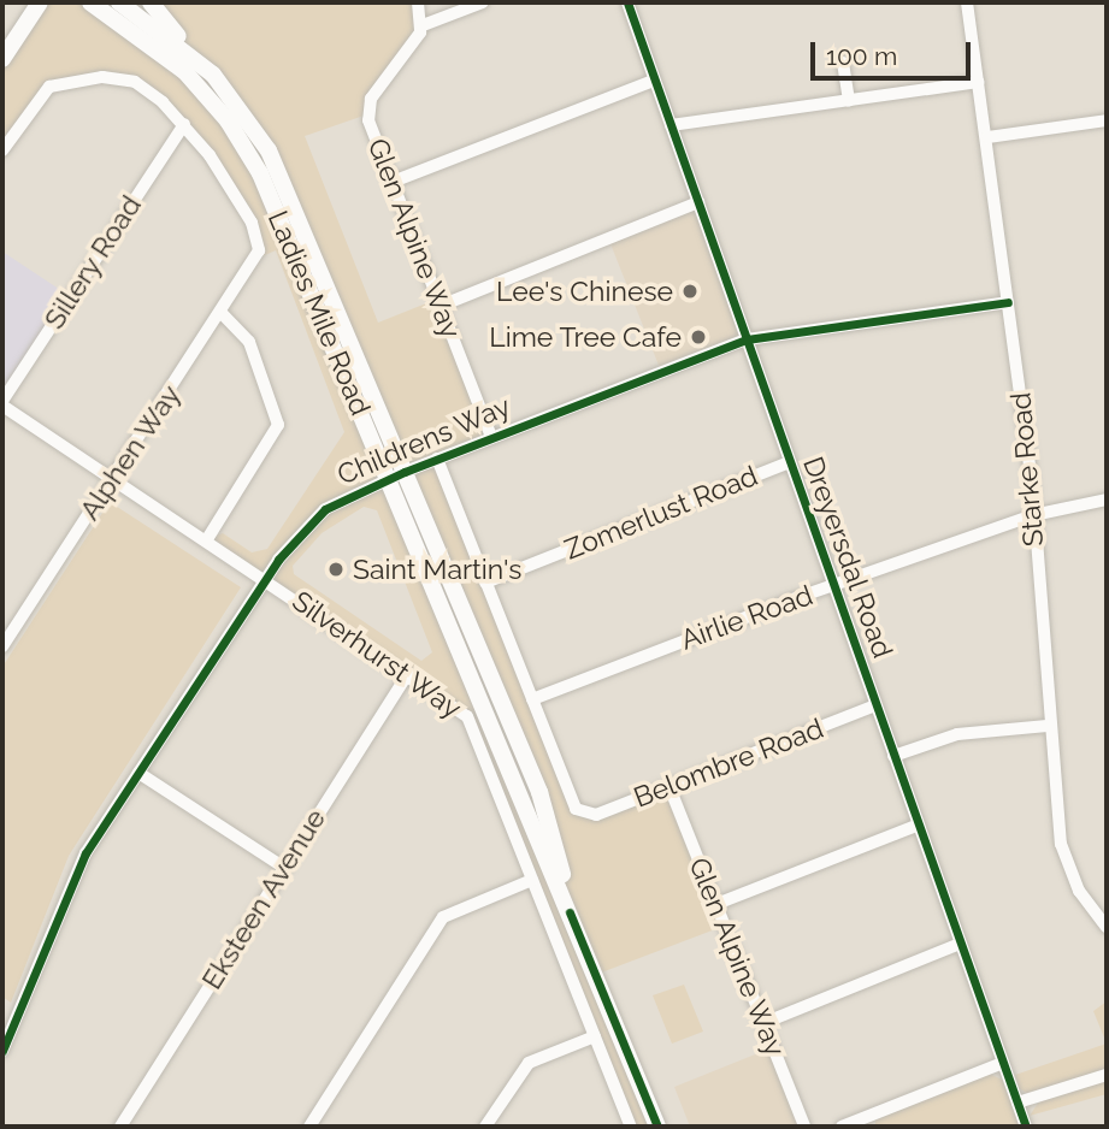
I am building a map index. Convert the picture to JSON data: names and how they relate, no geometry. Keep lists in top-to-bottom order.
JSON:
{
  "streets": {
    "main road": ["Ladies Mile Road"],
    "street": [
      "Glen Alpine Way",
      "Sillery Road",
      "Childrens Way",
      "Alphen Way",
      "Starke Road",
      "Zomerlust Road",
      "Dreyersdal Road",
      "Airlie Road",
      "Silverhurst Way",
      "Belombre Road",
      "Eksteen Avenue"
    ]
  },
  "crossings": [
    ["Glen Alpine Way", "Childrens Way"],
    ["Glen Alpine Way", "Belombre Road"],
    ["Sillery Road", "Alphen Way"],
    ["Sillery Road", "Silverhurst Way"],
    ["Ladies Mile Road", "Childrens Way"],
    ["Childrens Way", "Starke Road"],
    ["Childrens Way", "Dreyersdal Road"],
    ["Childrens Way", "Silverhurst Way"],
    ["Alphen Way", "Silverhurst Way"],
    ["Starke Road", "Airlie Road"],
    ["Zomerlust Road", "Dreyersdal Road"],
    ["Dreyersdal Road", "Airlie Road"],
    ["Dreyersdal Road", "Belombre Road"],
    ["Airlie Road", "Belombre Road"],
    ["Silverhurst Way", "Eksteen Avenue"]
  ],
  "places": ["Lee's Chinese", "Lime Tree Cafe", "Saint Martin's"],
  "scale_bar": "100 m"
}
